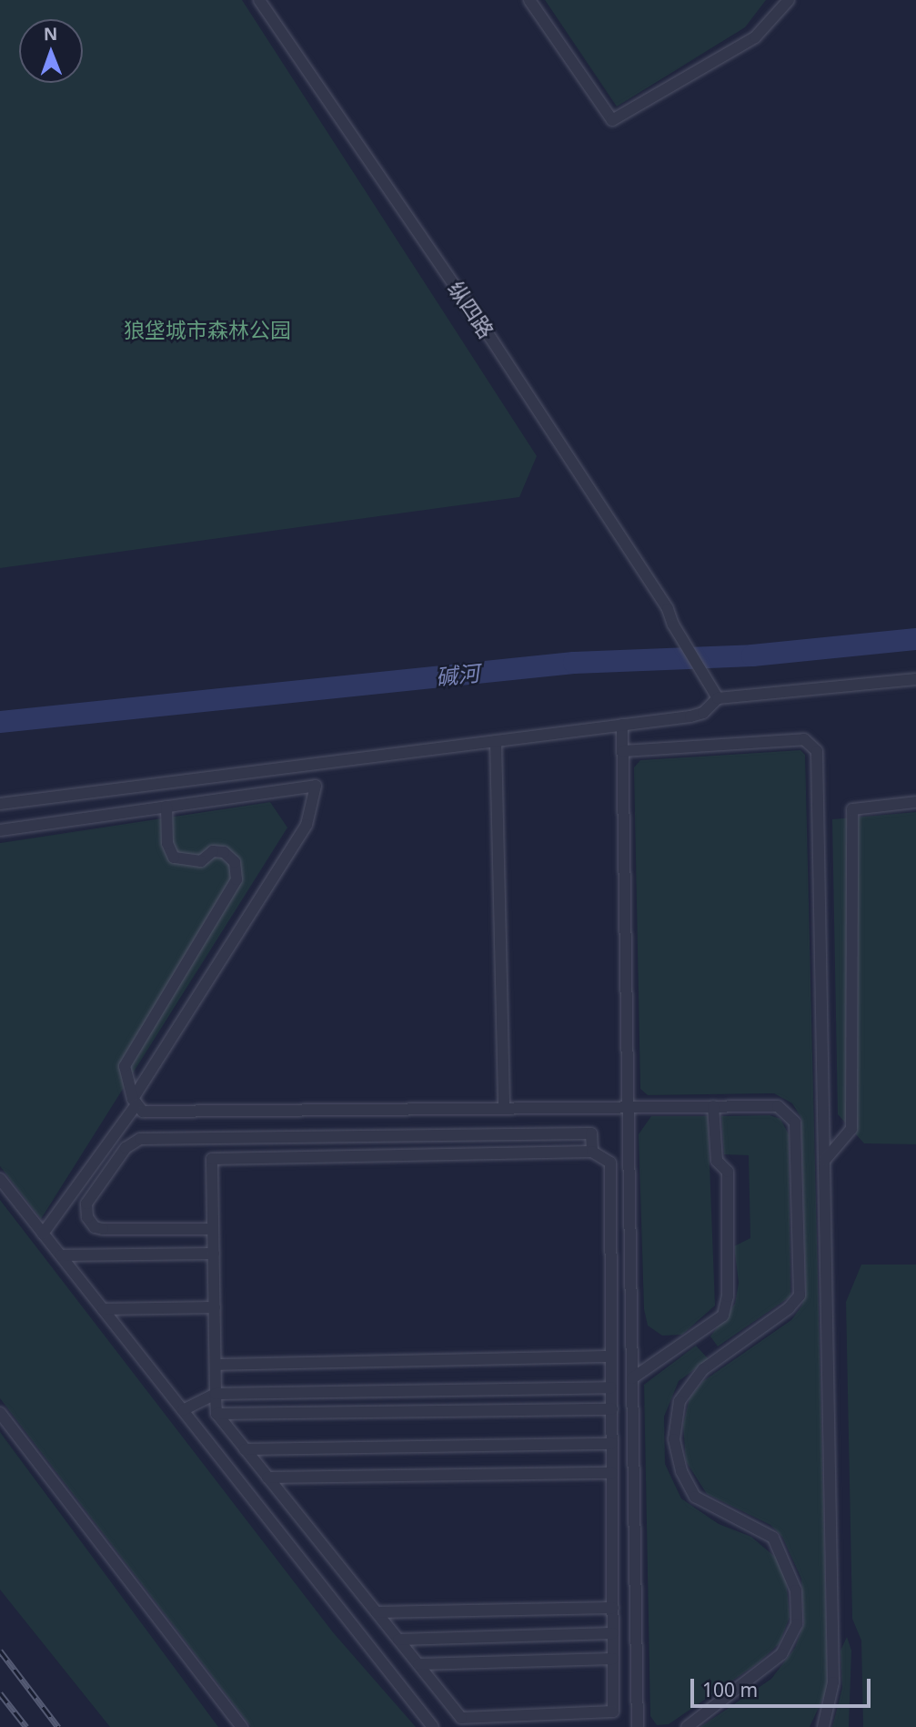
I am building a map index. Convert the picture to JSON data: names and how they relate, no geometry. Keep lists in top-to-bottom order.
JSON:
{
  "streets": {
    "street": ["纵四路"]
  },
  "water": ["碱河"],
  "parks": ["狼垡城市森林公园"],
  "scale_bar": "100 m",
  "north": "top"
}
